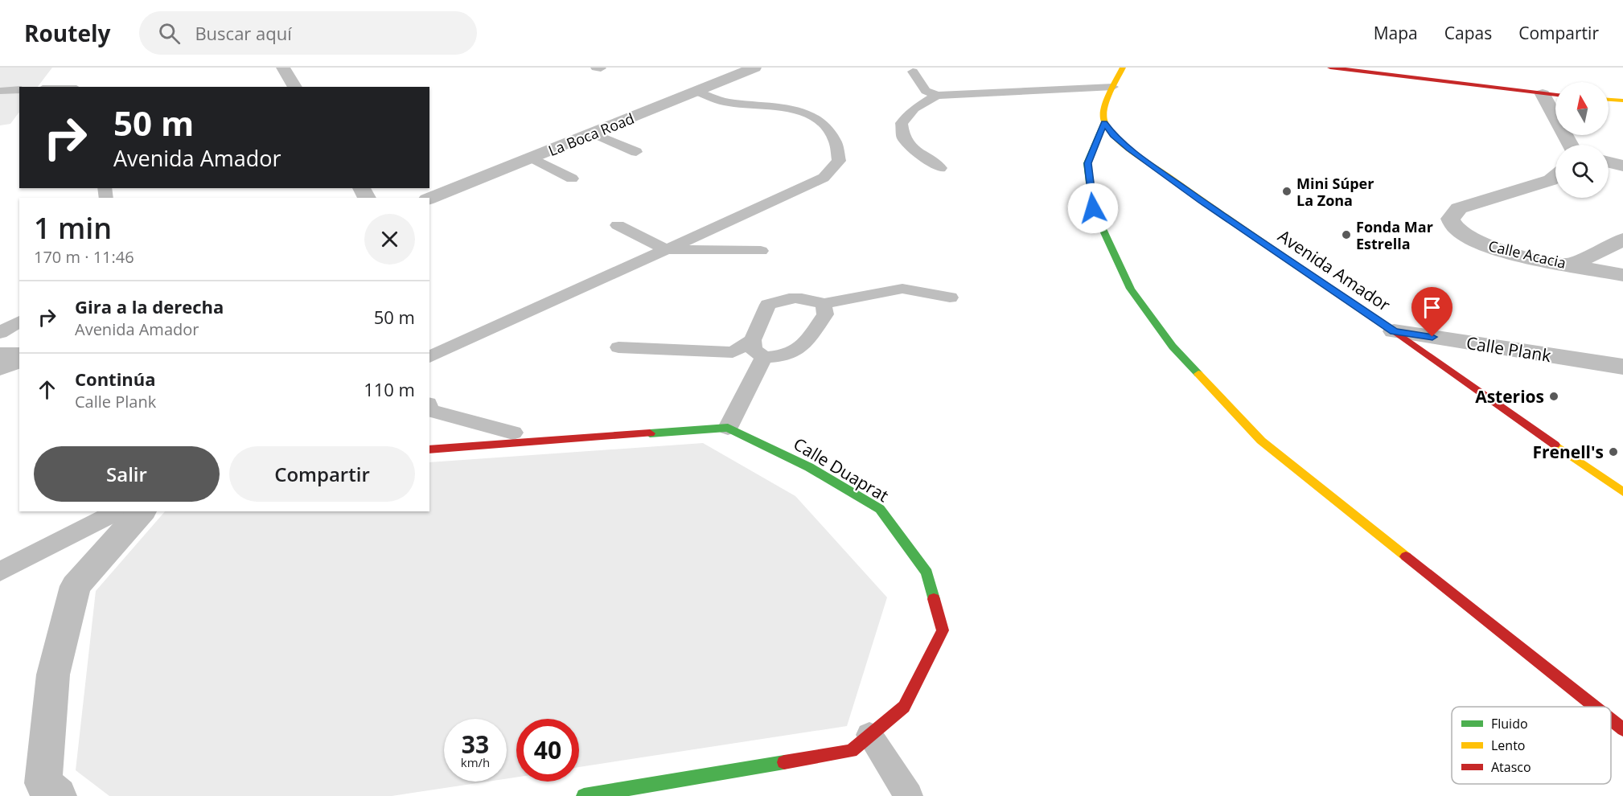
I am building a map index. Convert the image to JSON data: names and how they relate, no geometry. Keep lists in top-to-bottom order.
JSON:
{
  "streets": {
    "street": [
      "La Boca Road",
      "Calle Acacia",
      "Avenida Amador",
      "Calle Plank",
      "Calle Duaprat"
    ]
  },
  "crossings": [
    ["Avenida Amador", "Calle Plank"]
  ],
  "places": [
    "Mini Súper La Zona",
    "Fonda Mar Estrella",
    "Asterios",
    "Frenell's"
  ],
  "legend": ["Fluido", "Lento", "Atasco"],
  "north": "top",
  "page": {
    "header": "Routely",
    "search": "Buscar aquí",
    "nav": ["Mapa", "Capas", "Compartir"],
    "turn": ["50 m", "Avenida Amador"],
    "heading": ["1 min", "170 m · 11:46"],
    "list": [
      {
        "name": "Gira a la derecha",
        "note": "Avenida Amador",
        "value": "50 m"
      },
      {
        "name": "Continúa",
        "note": "Calle Plank",
        "value": "110 m"
      }
    ],
    "buttons": ["Salir", "Compartir"],
    "speed": "33 km/h",
    "limit": "40"
  }
}
